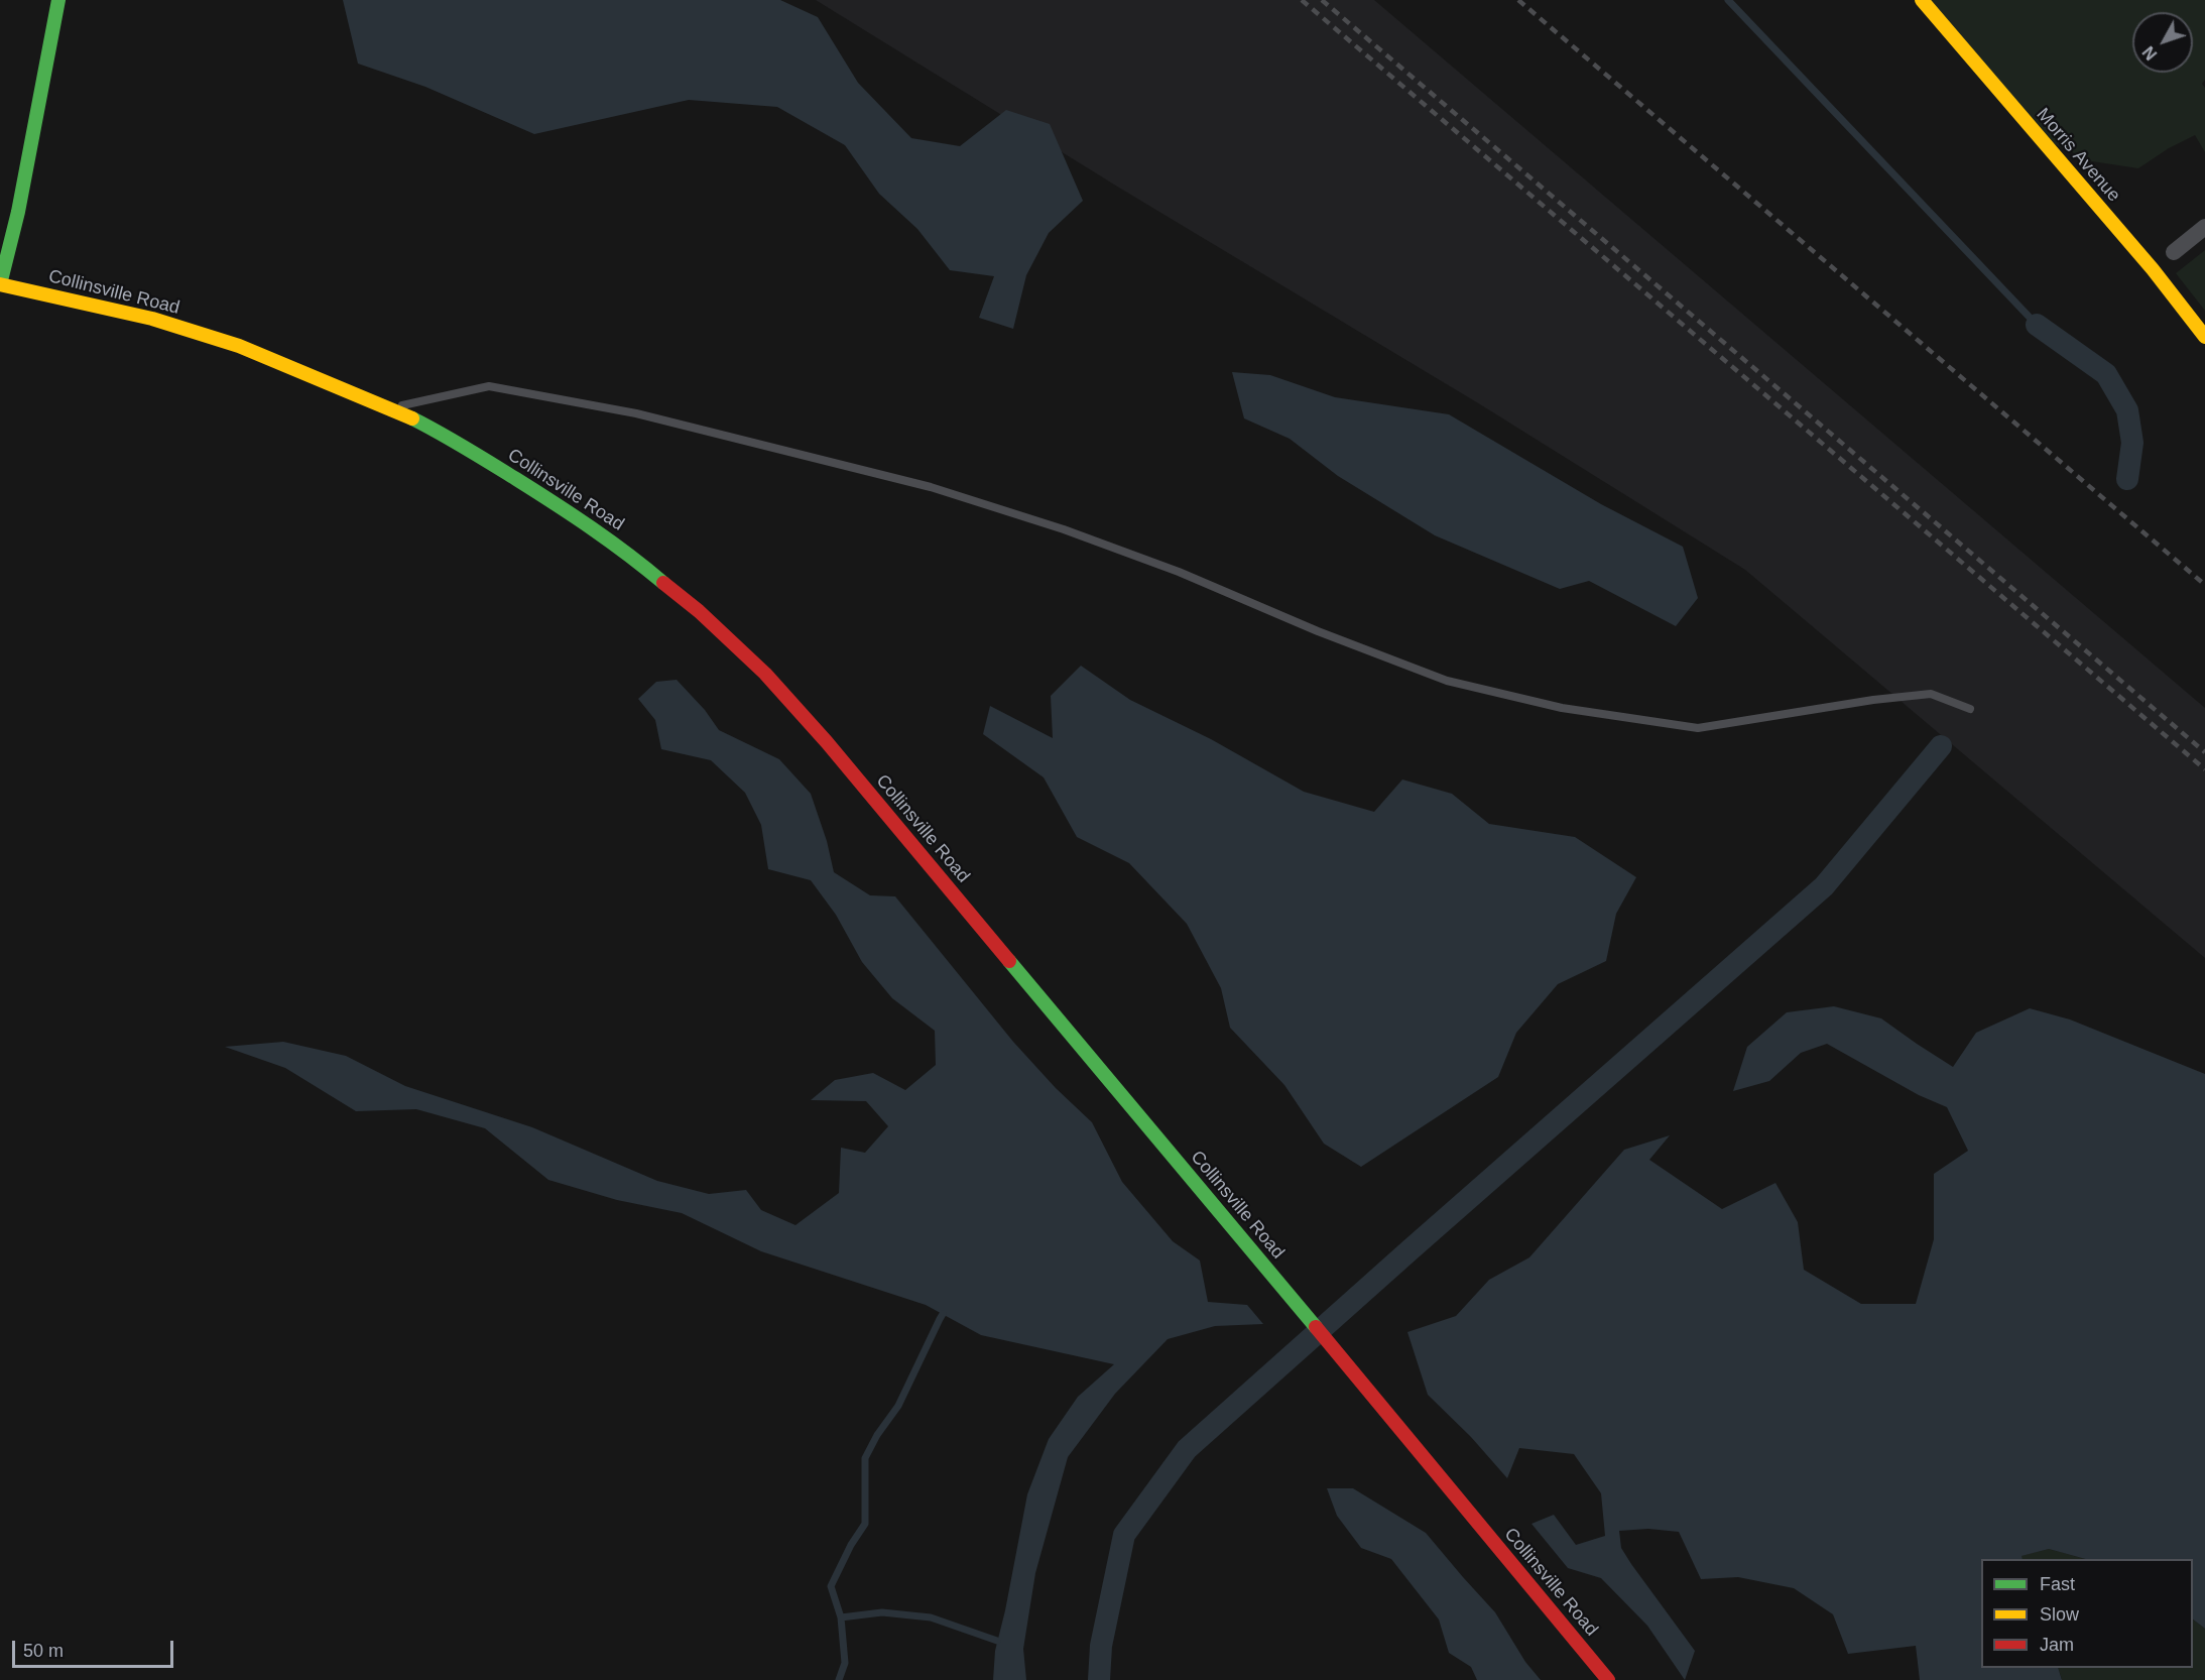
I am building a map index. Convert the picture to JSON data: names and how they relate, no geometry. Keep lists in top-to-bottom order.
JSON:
{
  "streets": {
    "main road": ["Morris Avenue", "Collinsville Road"]
  },
  "legend": ["Fast", "Slow", "Jam"],
  "scale_bar": "50 m",
  "north": "bottom left"
}
